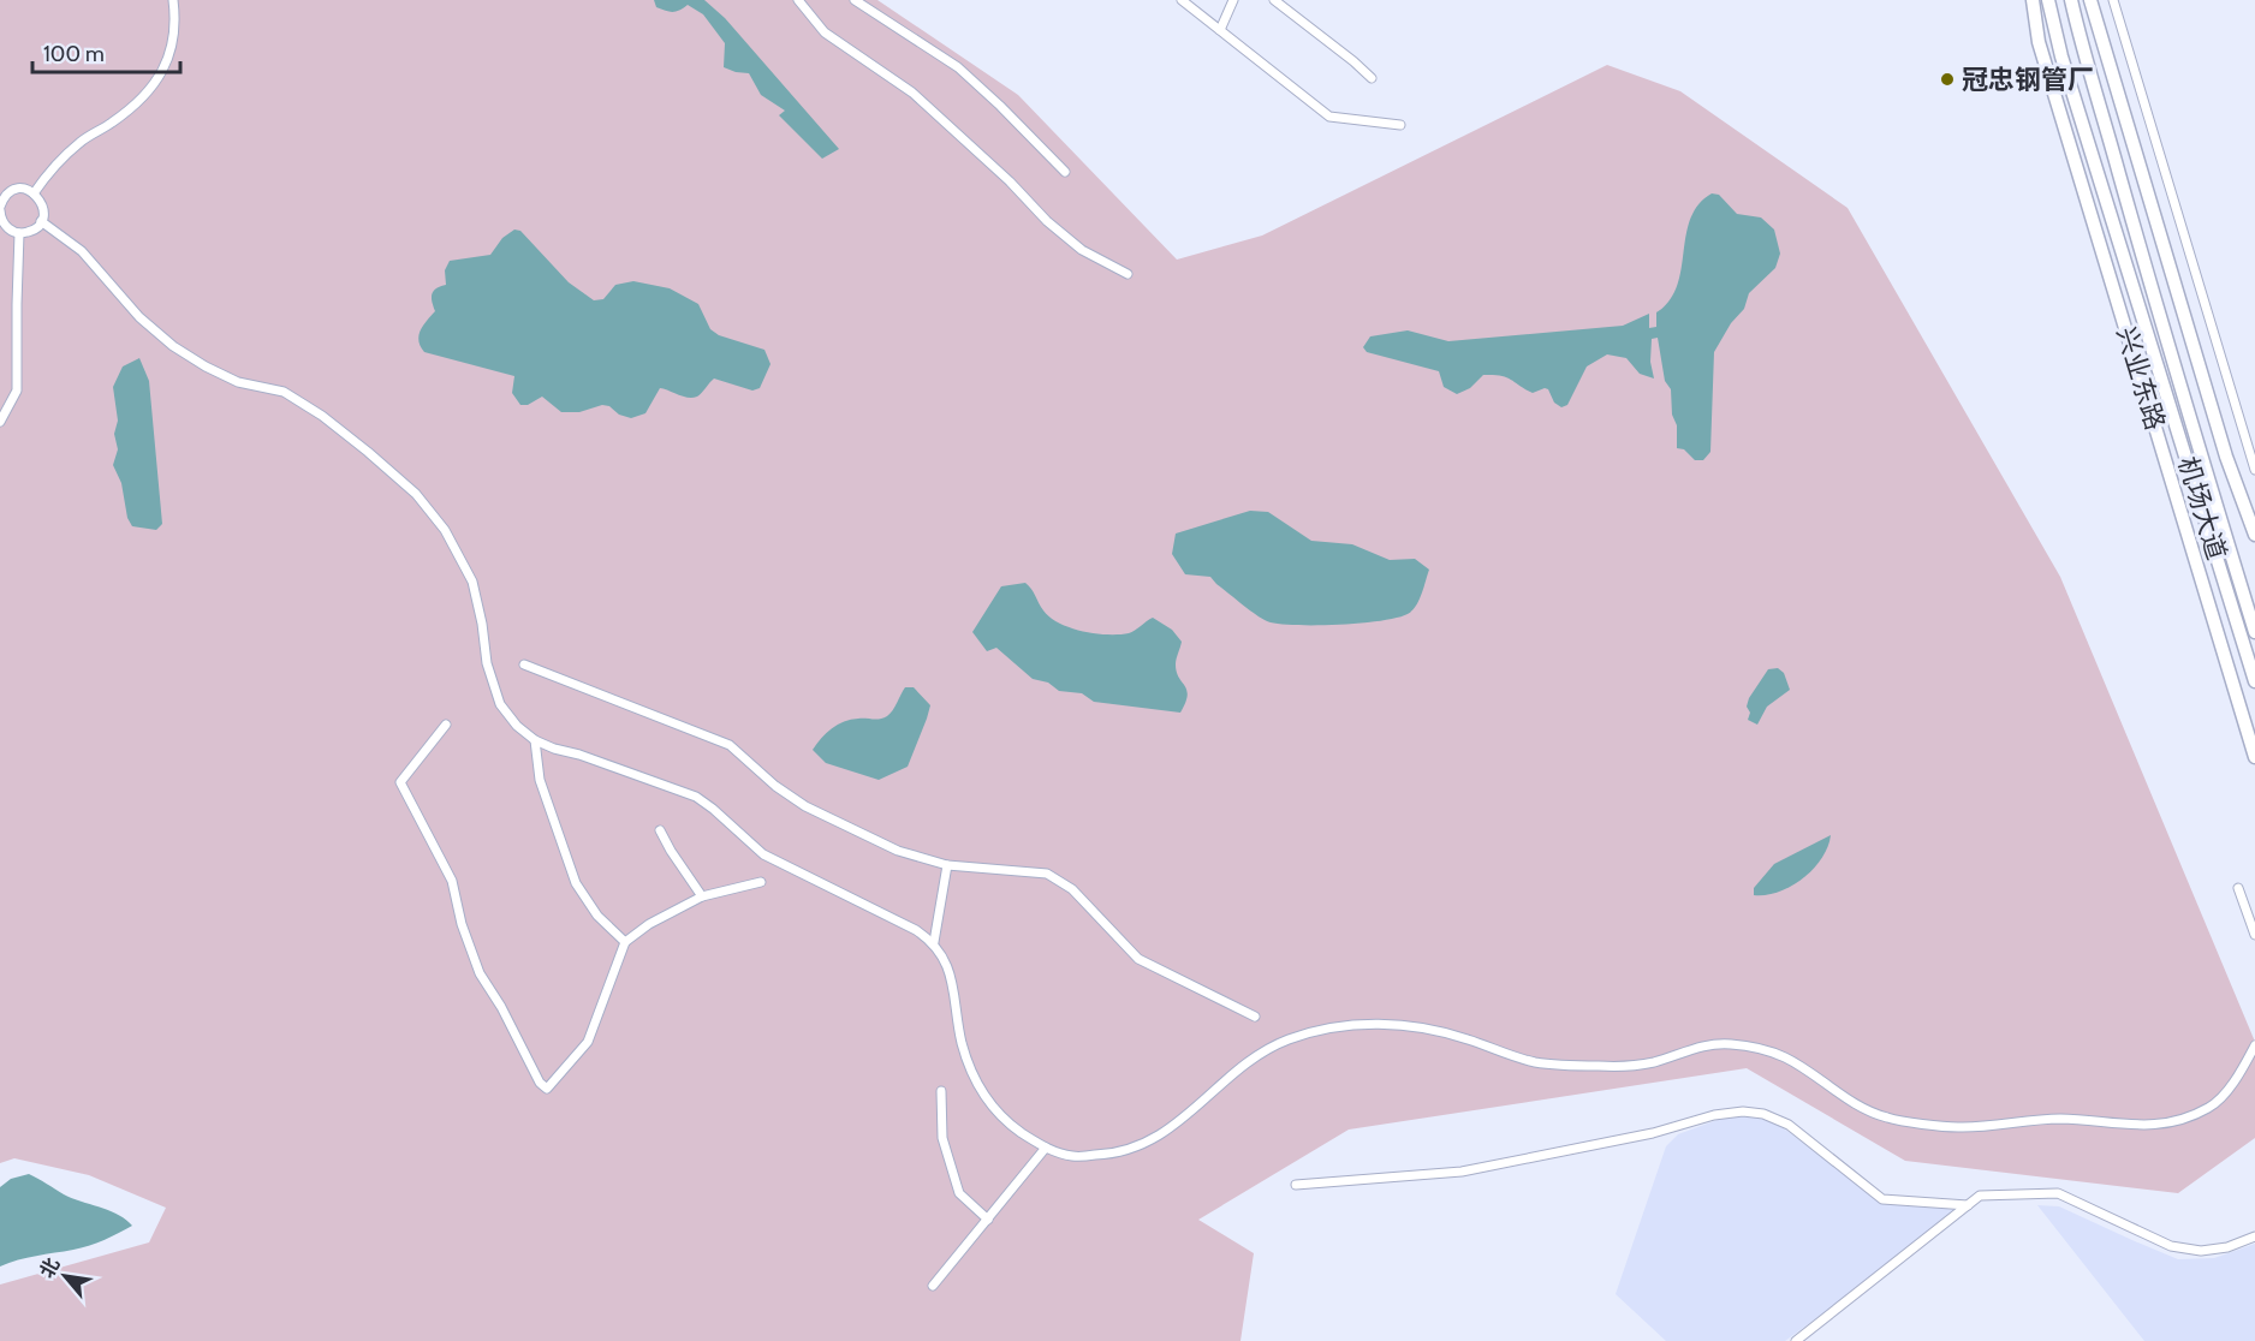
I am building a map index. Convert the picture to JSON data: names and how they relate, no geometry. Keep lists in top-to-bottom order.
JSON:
{
  "streets": {
    "main road": ["兴业东路", "机场大道"]
  },
  "places": ["冠忠钢管厂"],
  "scale_bar": "100 m",
  "north": "top left"
}
